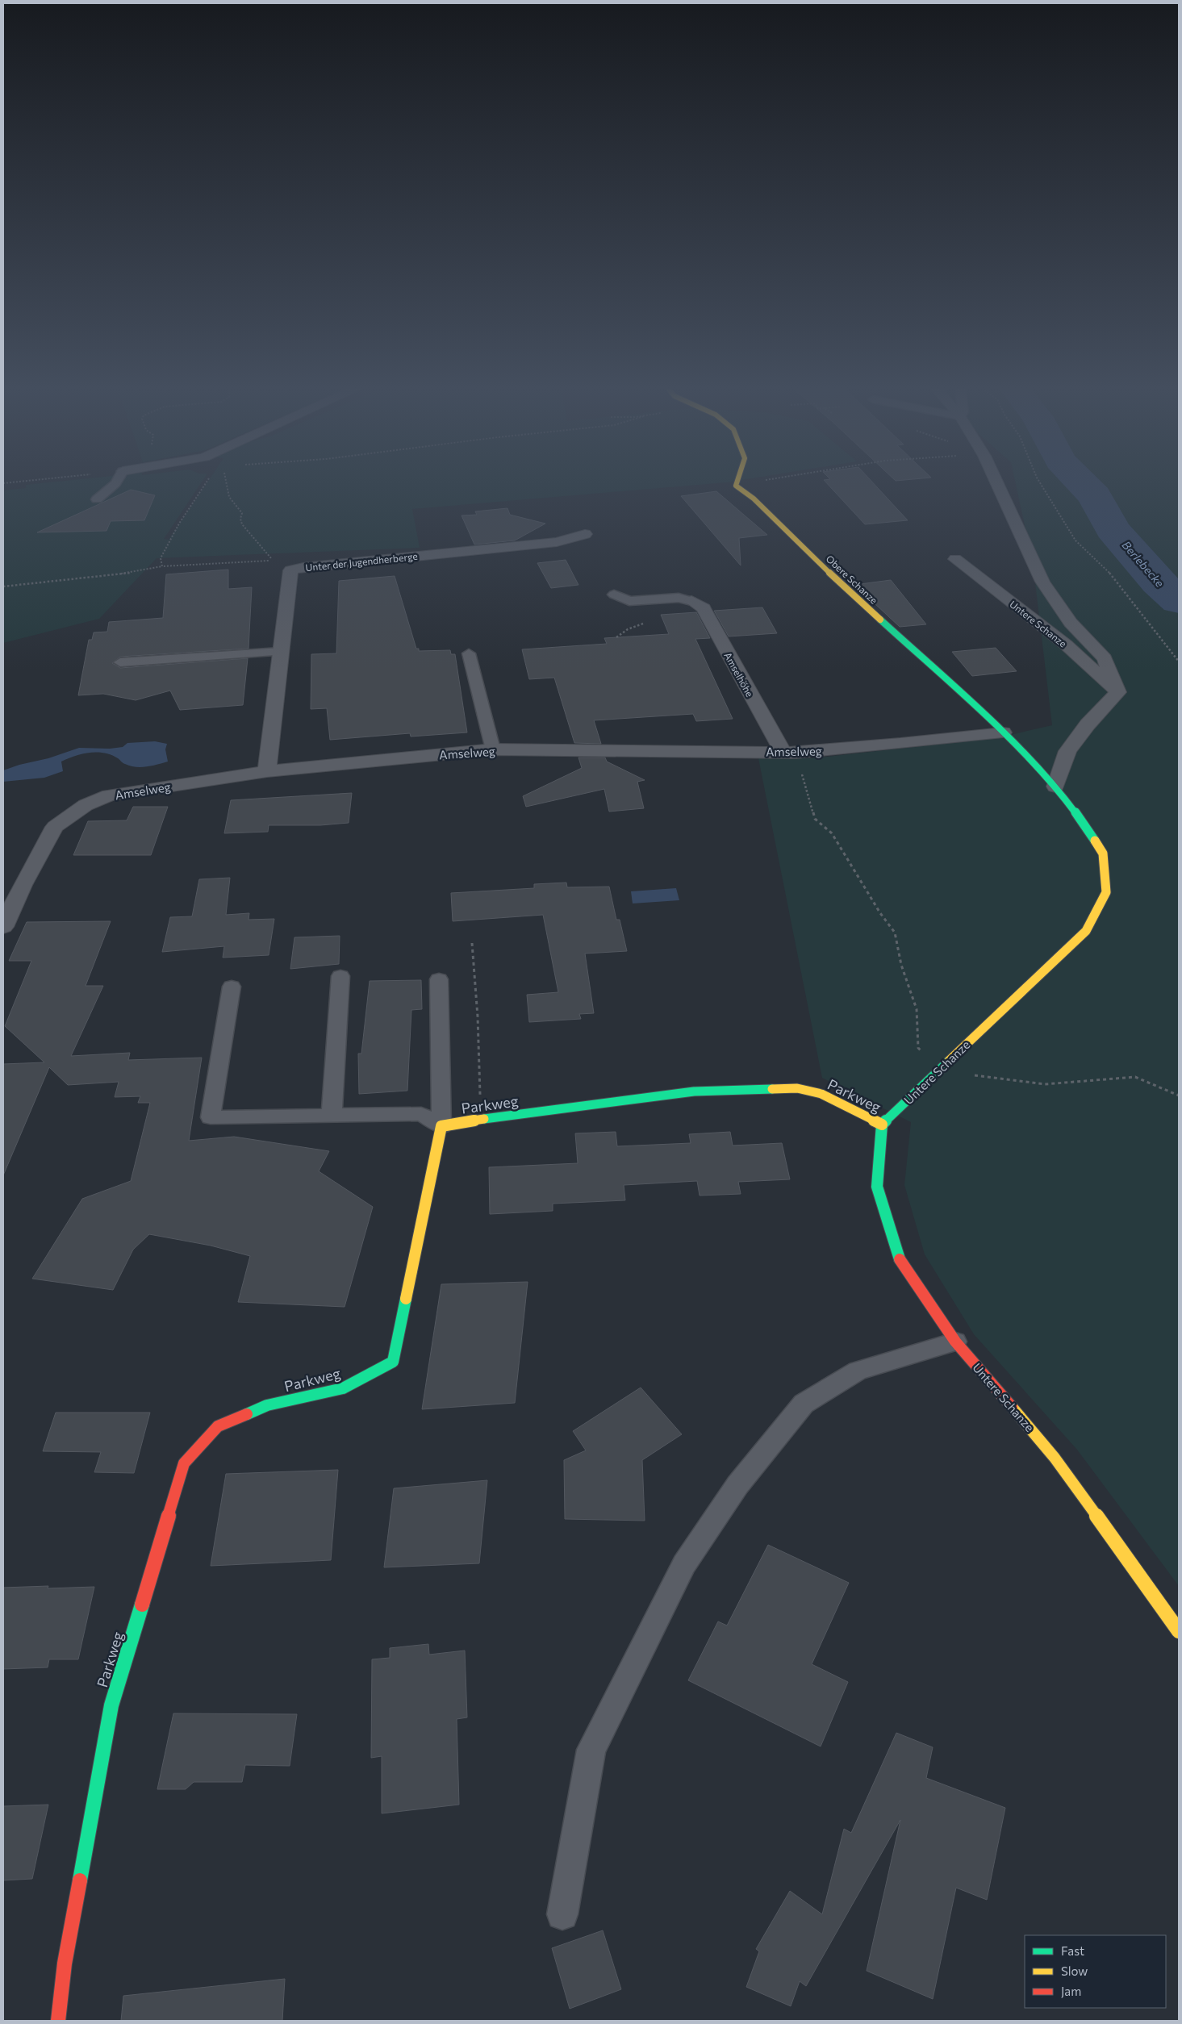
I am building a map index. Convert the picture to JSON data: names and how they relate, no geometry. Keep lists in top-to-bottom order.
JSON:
{
  "streets": {
    "street": [
      "Unter der Jugendherberge",
      "Obere Schanze",
      "Untere Schanze",
      "Amselhöhe",
      "Amselweg",
      "Parkweg"
    ]
  },
  "crossings": [
    ["Unter der Jugendherberge", "Amselweg"],
    ["Obere Schanze", "Untere Schanze"],
    ["Obere Schanze", "Amselweg"],
    ["Untere Schanze", "Parkweg"],
    ["Amselhöhe", "Amselweg"]
  ],
  "water": ["Berlebecke"],
  "legend": ["Fast", "Slow", "Jam"]
}
